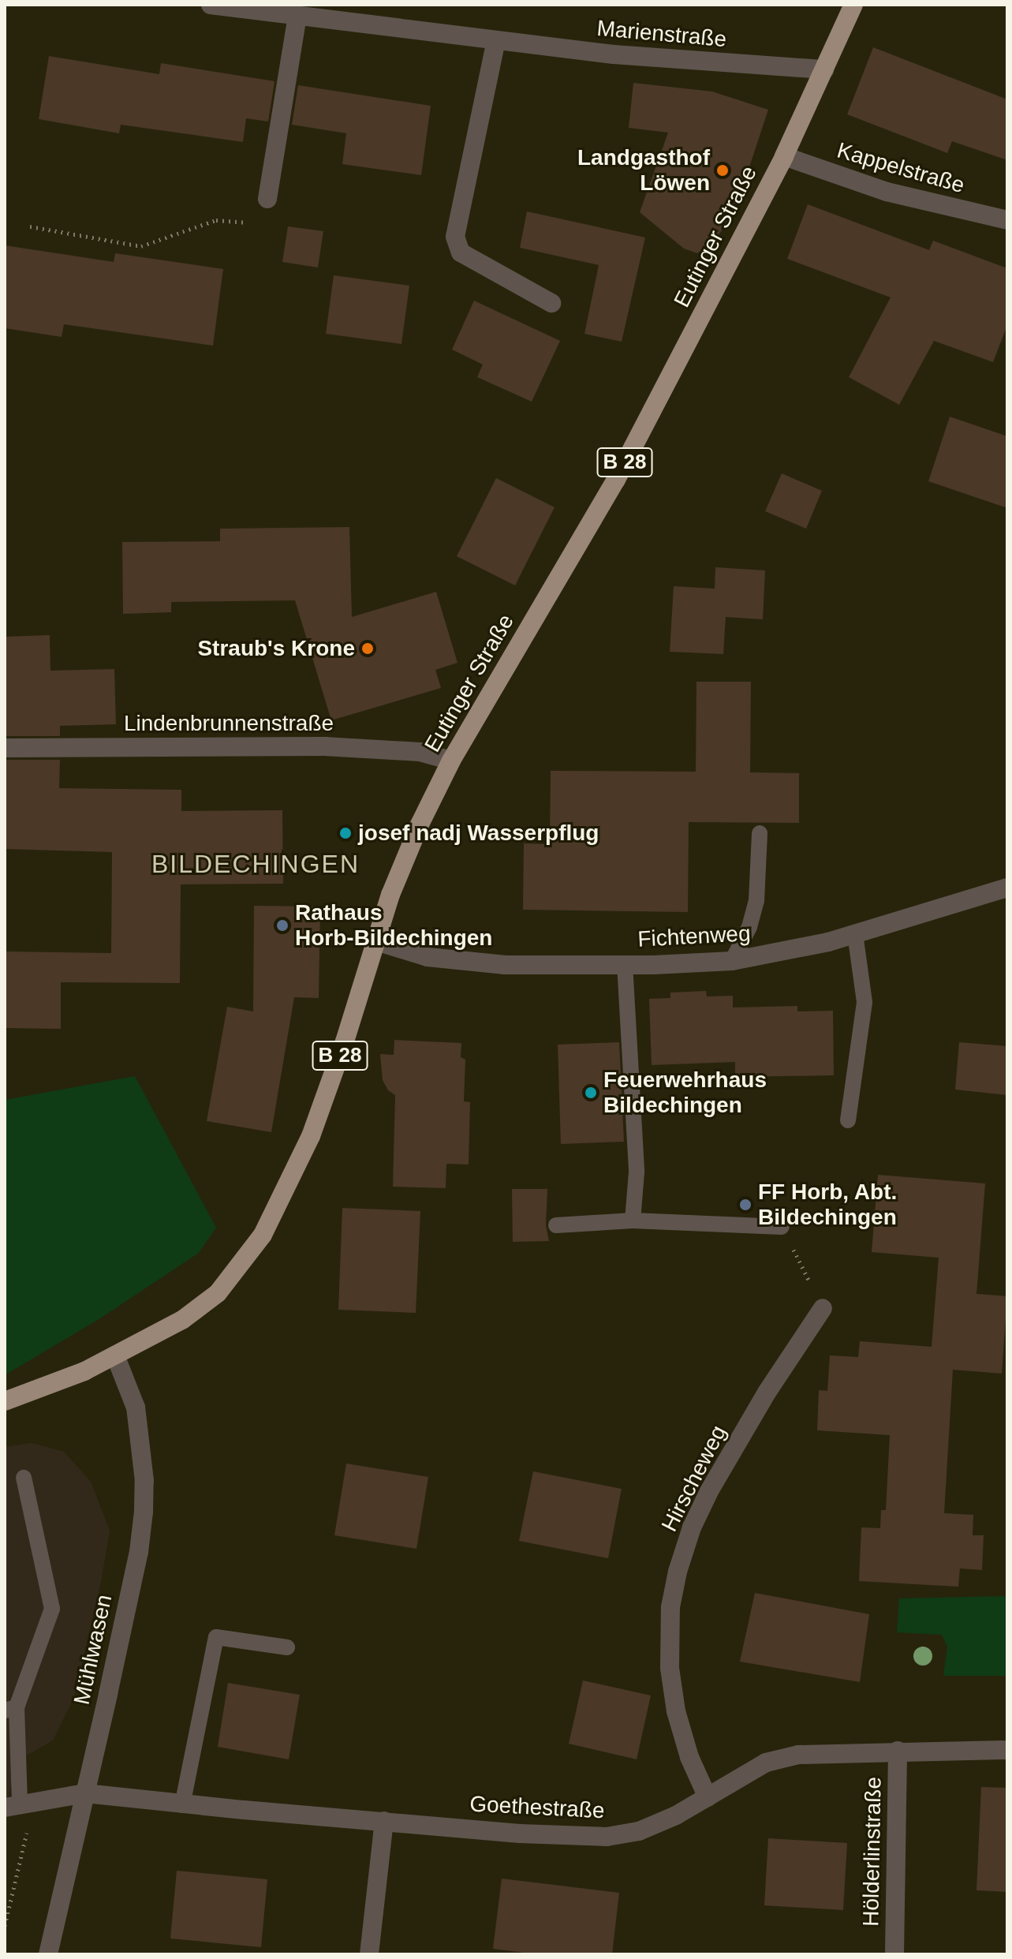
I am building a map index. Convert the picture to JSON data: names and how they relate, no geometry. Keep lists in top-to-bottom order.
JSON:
{
  "streets": {
    "main road": ["Eutinger Straße", "B 28"],
    "street": [
      "Marienstraße",
      "Kappelstraße",
      "Lindenbrunnenstraße",
      "Fichtenweg",
      "Hirscheweg",
      "Mühlwasen",
      "Goethestraße",
      "Hölderlinstraße"
    ]
  },
  "crossings": [
    ["Marienstraße", "Eutinger Straße"],
    ["Kappelstraße", "Eutinger Straße"],
    ["Eutinger Straße", "B 28"],
    ["Eutinger Straße", "Lindenbrunnenstraße"],
    ["Eutinger Straße", "Fichtenweg"],
    ["Eutinger Straße", "Mühlwasen"],
    ["B 28", "Mühlwasen"],
    ["Hirscheweg", "Goethestraße"],
    ["Mühlwasen", "Goethestraße"],
    ["Goethestraße", "Hölderlinstraße"]
  ],
  "districts": ["BILDECHINGEN"],
  "places": [
    "Landgasthof Löwen",
    "Straub's Krone",
    "josef nadj Wasserpflug",
    "Rathaus Horb-Bildechingen",
    "Feuerwehrhaus Bildechingen",
    "FF Horb, Abt. Bildechingen"
  ]
}
